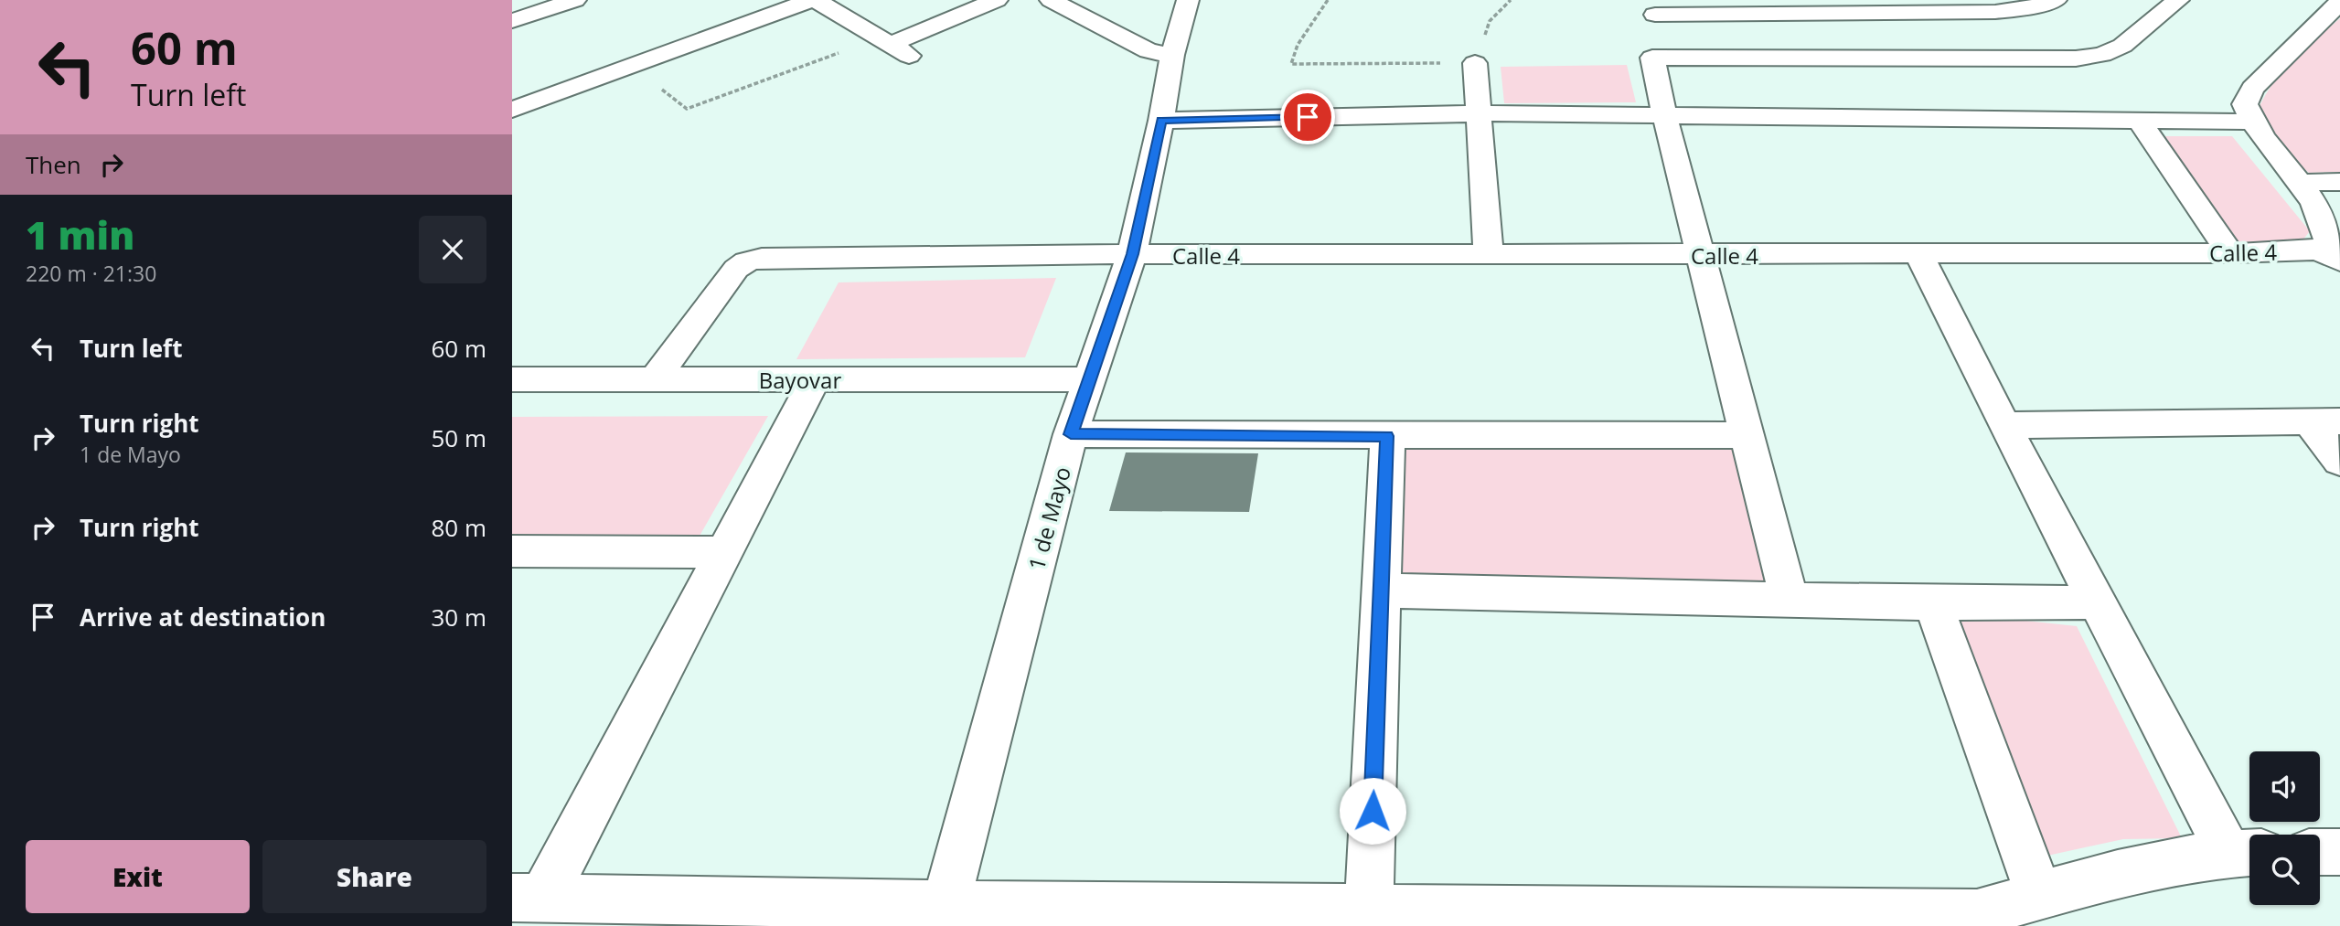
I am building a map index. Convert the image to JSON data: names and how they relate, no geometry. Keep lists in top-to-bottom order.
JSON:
{
  "streets": {
    "street": ["Calle 4", "Bayovar", "1 de Mayo"]
  },
  "crossings": [
    ["Calle 4", "Bayovar"],
    ["Calle 4", "1 de Mayo"],
    ["Bayovar", "1 de Mayo"]
  ],
  "page": {
    "turn": ["60 m", "Turn left"],
    "then": "Then",
    "heading": ["1 min", "220 m · 21:30"],
    "list": [
      {
        "name": "Turn left",
        "value": "60 m"
      },
      {
        "name": "Turn right",
        "note": "1 de Mayo",
        "value": "50 m"
      },
      {
        "name": "Turn right",
        "value": "80 m"
      },
      {
        "name": "Arrive at destination",
        "value": "30 m"
      }
    ],
    "buttons": ["Exit", "Share"]
  }
}
